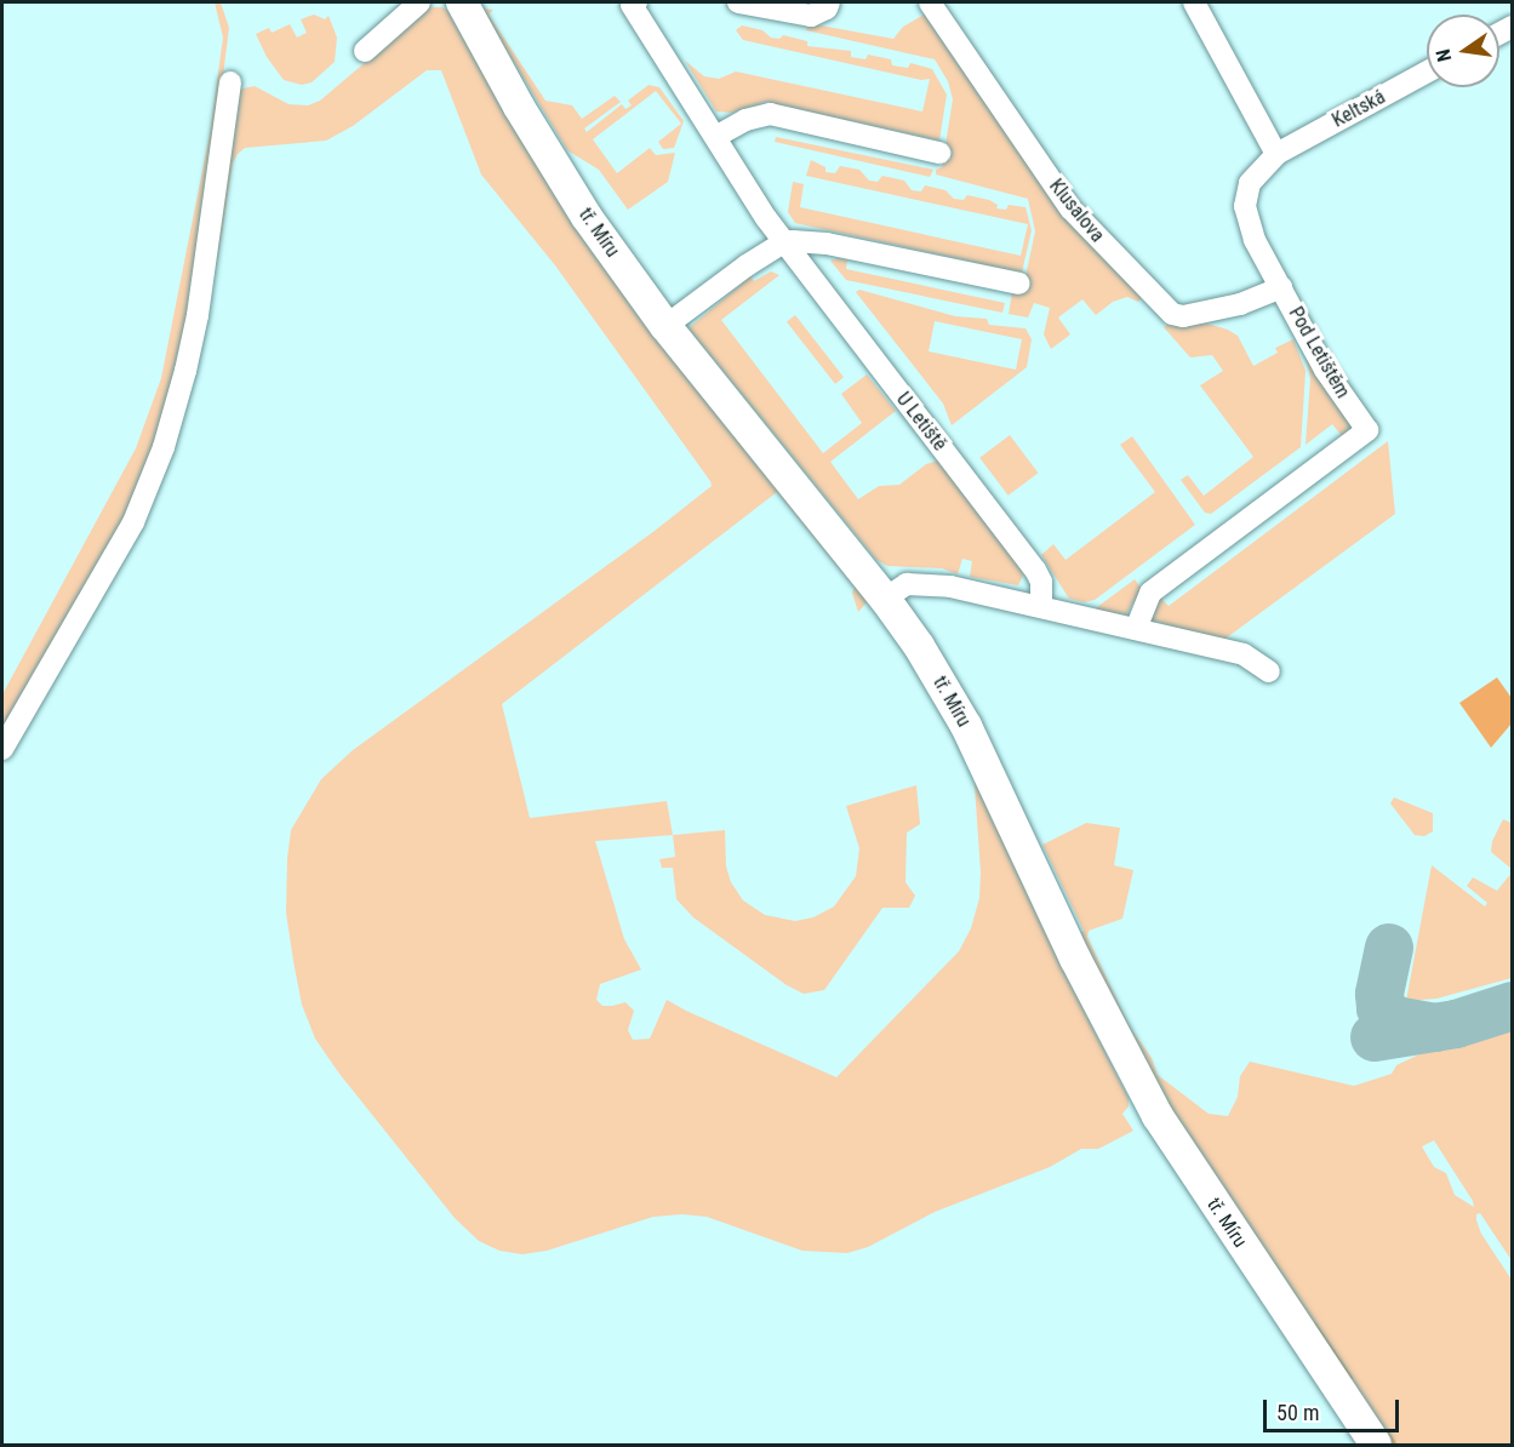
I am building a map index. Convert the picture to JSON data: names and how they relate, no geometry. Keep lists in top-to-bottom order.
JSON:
{
  "streets": {
    "main road": ["tř. Míru"],
    "street": [
      "Keltská",
      "Klusalova",
      "Pod Letištěm",
      "U Letiště"
    ]
  },
  "crossings": [
    ["Keltská", "Pod Letištěm"],
    ["Klusalova", "Pod Letištěm"]
  ],
  "scale_bar": "50 m",
  "north": "left"
}
